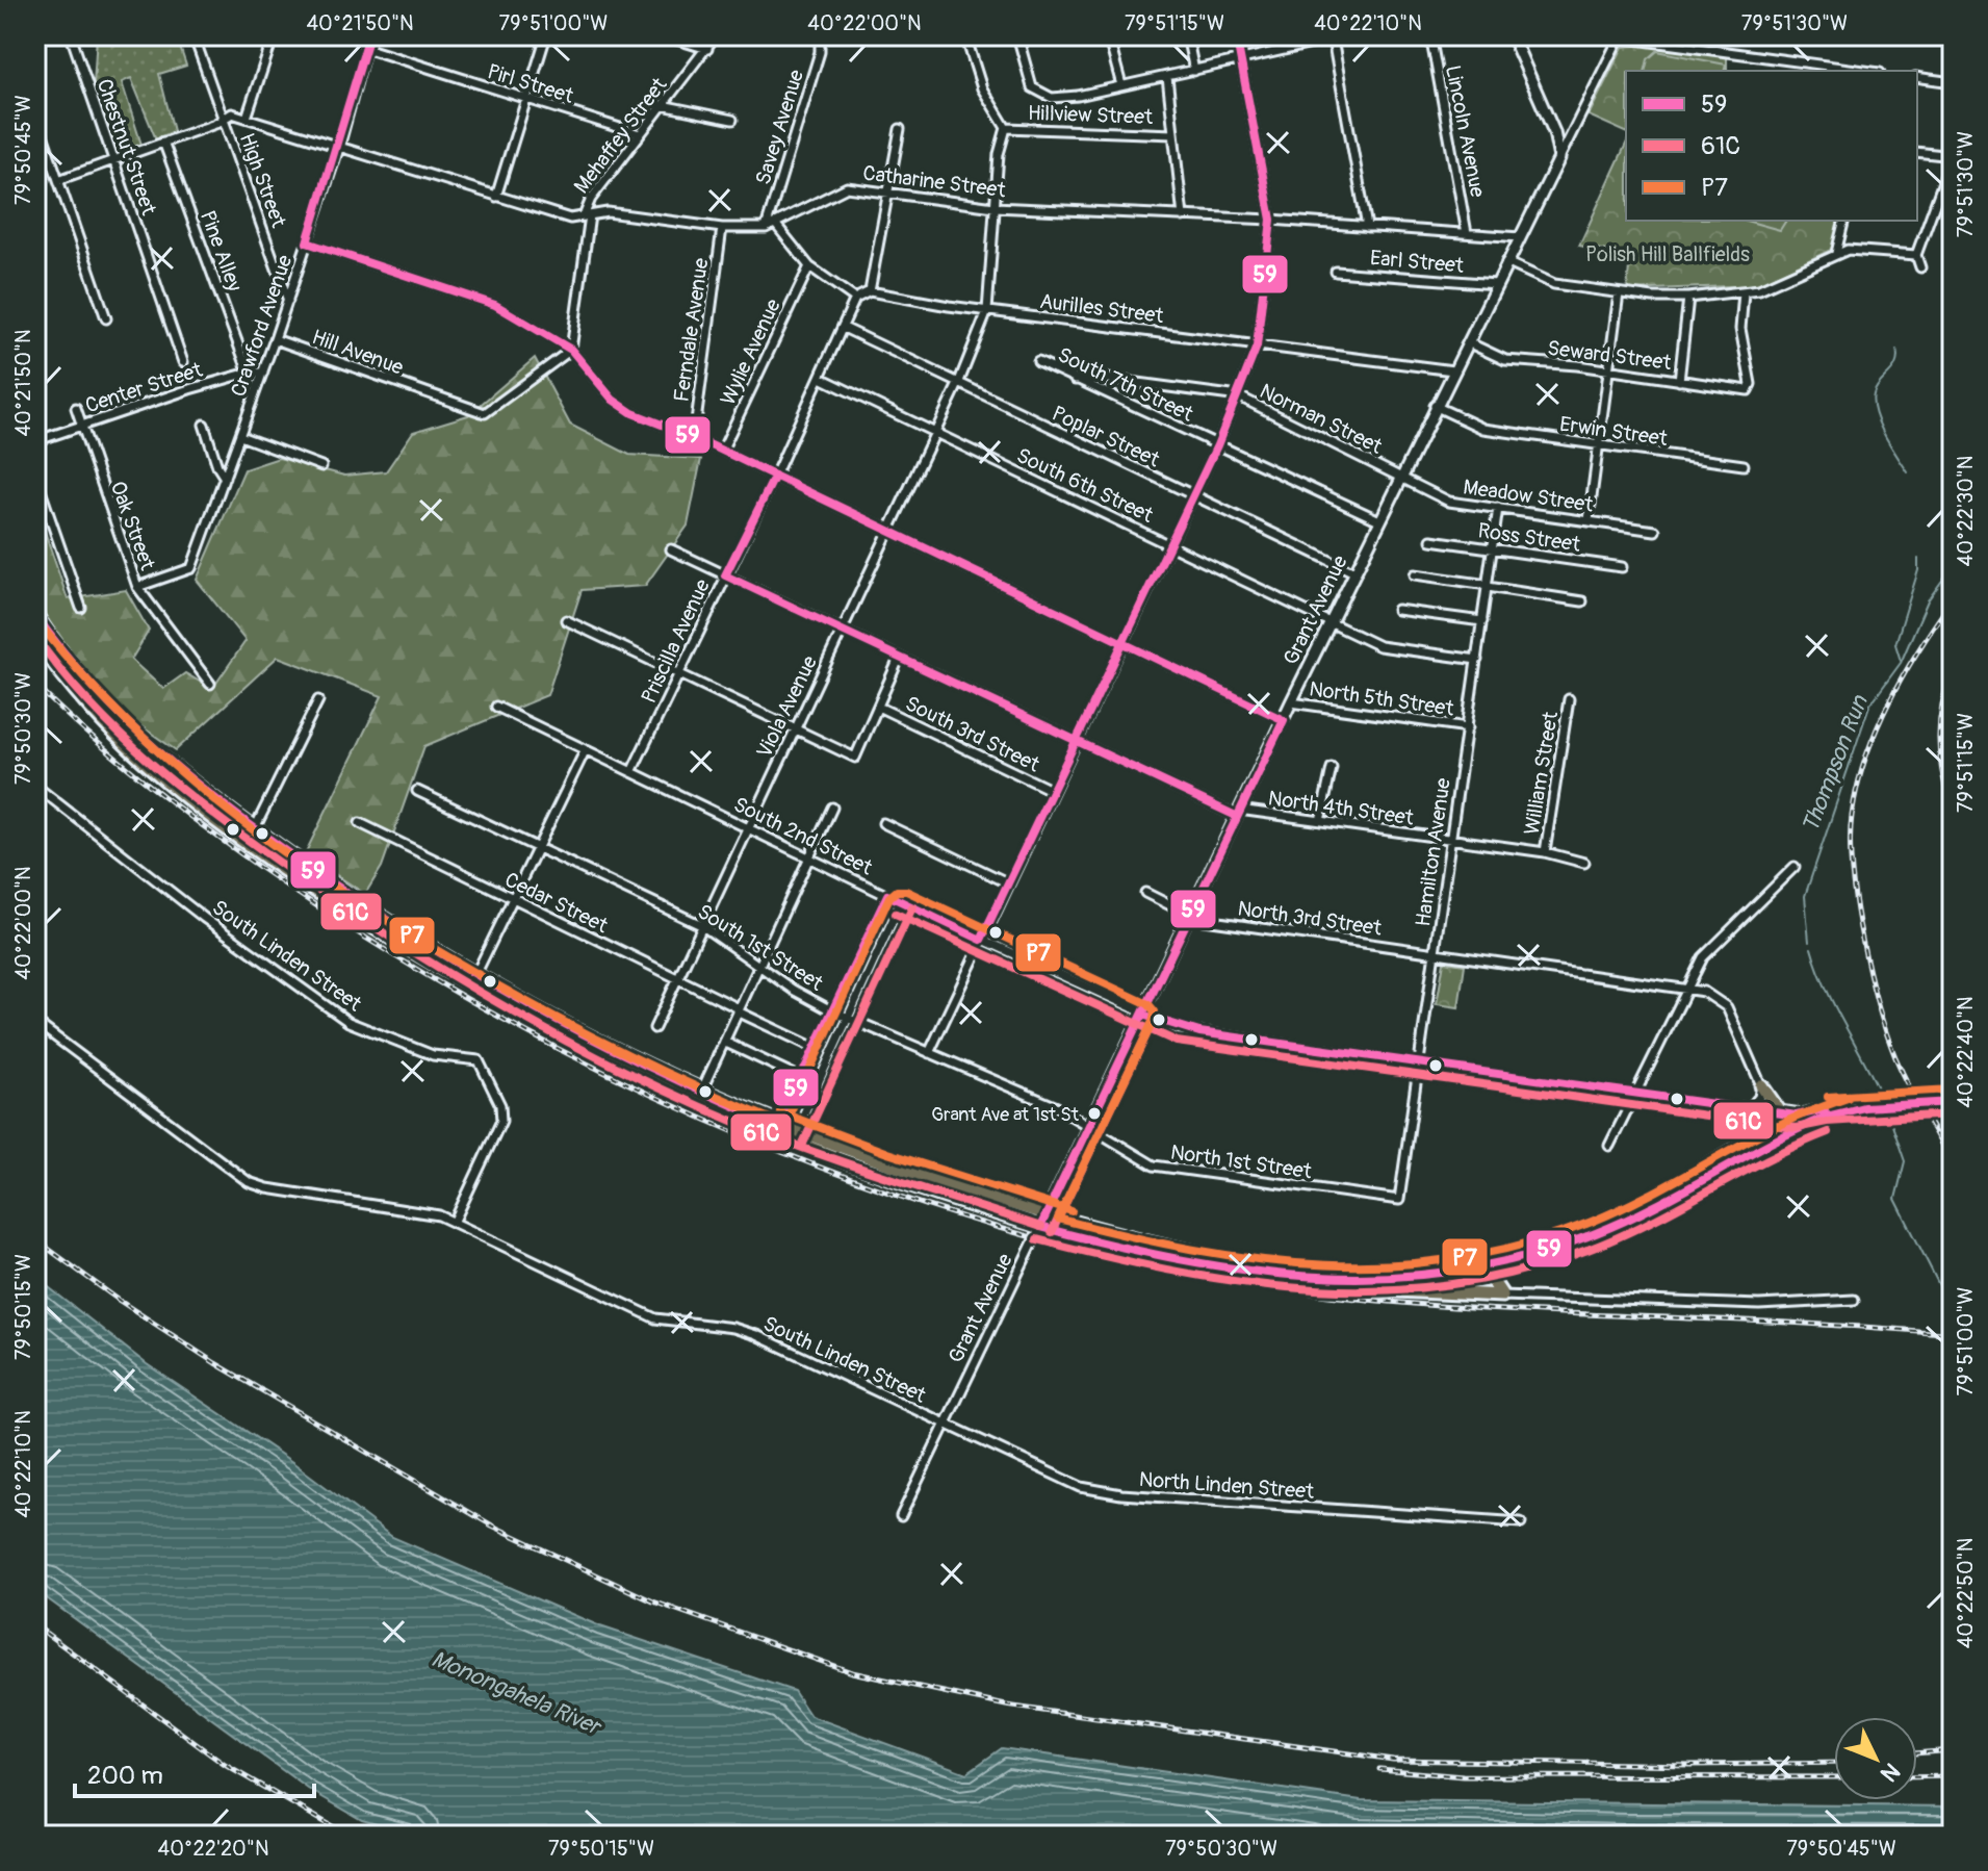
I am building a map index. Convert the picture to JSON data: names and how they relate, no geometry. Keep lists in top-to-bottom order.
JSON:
{
  "streets": {
    "street": [
      "Pirl Street",
      "Hillview Street",
      "Savey Avenue",
      "Lincoln Avenue",
      "Mehaffey Street",
      "Chestnut Street",
      "High Street",
      "Catharine Street",
      "Pine Alley",
      "Earl Street",
      "Aurilles Street",
      "Crawford Avenue",
      "Ferndale Avenue",
      "Hill Avenue",
      "Wylie Avenue",
      "Seward Street",
      "South 7th Street",
      "Center Street",
      "Norman Street",
      "Erwin Street",
      "Poplar Street",
      "South 6th Street",
      "Meadow Street",
      "Oak Street",
      "Ross Street",
      "Grant Avenue",
      "Priscilla Avenue",
      "North 5th Street",
      "Viola Avenue",
      "South 3rd Street",
      "William Street",
      "North 4th Street",
      "South 2nd Street",
      "Hamilton Avenue",
      "Cedar Street",
      "North 3rd Street",
      "South 1st Street",
      "South Linden Street",
      "North 1st Street",
      "North Linden Street"
    ]
  },
  "crossings": [
    ["Pirl Street", "Mehaffey Street"],
    ["Pirl Street", "Crawford Avenue"],
    ["Hillview Street", "Viola Avenue"],
    ["Savey Avenue", "Catharine Street"],
    ["Lincoln Avenue", "Catharine Street"],
    ["Mehaffey Street", "Catharine Street"],
    ["High Street", "Catharine Street"],
    ["High Street", "Crawford Avenue"],
    ["Catharine Street", "Crawford Avenue"],
    ["Catharine Street", "Ferndale Avenue"],
    ["Catharine Street", "Grant Avenue"],
    ["Catharine Street", "Viola Avenue"],
    ["Pine Alley", "Center Street"],
    ["Earl Street", "Grant Avenue"],
    ["Aurilles Street", "Grant Avenue"],
    ["Aurilles Street", "Viola Avenue"],
    ["Crawford Avenue", "Hill Avenue"],
    ["Crawford Avenue", "Center Street"],
    ["Crawford Avenue", "Oak Street"],
    ["Seward Street", "Grant Avenue"],
    ["South 7th Street", "Norman Street"],
    ["South 7th Street", "Grant Avenue"],
    ["Center Street", "Oak Street"],
    ["Norman Street", "Meadow Street"],
    ["Norman Street", "Grant Avenue"],
    ["Erwin Street", "Grant Avenue"],
    ["Poplar Street", "Grant Avenue"],
    ["Poplar Street", "Priscilla Avenue"],
    ["Poplar Street", "Viola Avenue"],
    ["South 6th Street", "Grant Avenue"],
    ["South 6th Street", "Priscilla Avenue"],
    ["South 6th Street", "Viola Avenue"],
    ["South 6th Street", "Hamilton Avenue"],
    ["Meadow Street", "Grant Avenue"],
    ["Meadow Street", "Hamilton Avenue"],
    ["Ross Street", "Hamilton Avenue"],
    ["Grant Avenue", "North 5th Street"],
    ["Grant Avenue", "North 4th Street"],
    ["Grant Avenue", "South 2nd Street"],
    ["Grant Avenue", "North 3rd Street"],
    ["Grant Avenue", "South 1st Street"],
    ["Grant Avenue", "South Linden Street"],
    ["Grant Avenue", "North 1st Street"],
    ["Grant Avenue", "North Linden Street"],
    ["Priscilla Avenue", "North 4th Street"],
    ["Priscilla Avenue", "South 2nd Street"],
    ["North 5th Street", "Hamilton Avenue"],
    ["Viola Avenue", "North 4th Street"],
    ["Viola Avenue", "South 2nd Street"],
    ["Viola Avenue", "Cedar Street"],
    ["Viola Avenue", "South 1st Street"],
    ["William Street", "North 4th Street"],
    ["North 4th Street", "Hamilton Avenue"],
    ["South 2nd Street", "Hamilton Avenue"],
    ["Hamilton Avenue", "North 3rd Street"],
    ["Hamilton Avenue", "North 1st Street"],
    ["South 1st Street", "North 1st Street"],
    ["South Linden Street", "North Linden Street"]
  ],
  "water": ["Thompson Run", "Monongahela River"],
  "parks": ["Polish Hill Ballfields"],
  "places": ["Grant Ave at 1st St"],
  "lines": ["transit line 59", "transit line P7", "transit line 61C"],
  "legend": ["59", "61C", "P7"],
  "scale_bar": "200 m",
  "north": "bottom right",
  "coordinates": [
    "40°21'50\"N",
    "79°51'00\"W",
    "40°22'00\"N",
    "79°51'15\"W",
    "40°22'10\"N",
    "79°51'30\"W",
    "79°50'45\"W",
    "40°22'30\"N",
    "79°50'30\"W",
    "40°22'40\"N",
    "79°50'15\"W",
    "40°22'50\"N",
    "40°22'20\"N"
  ]
}
